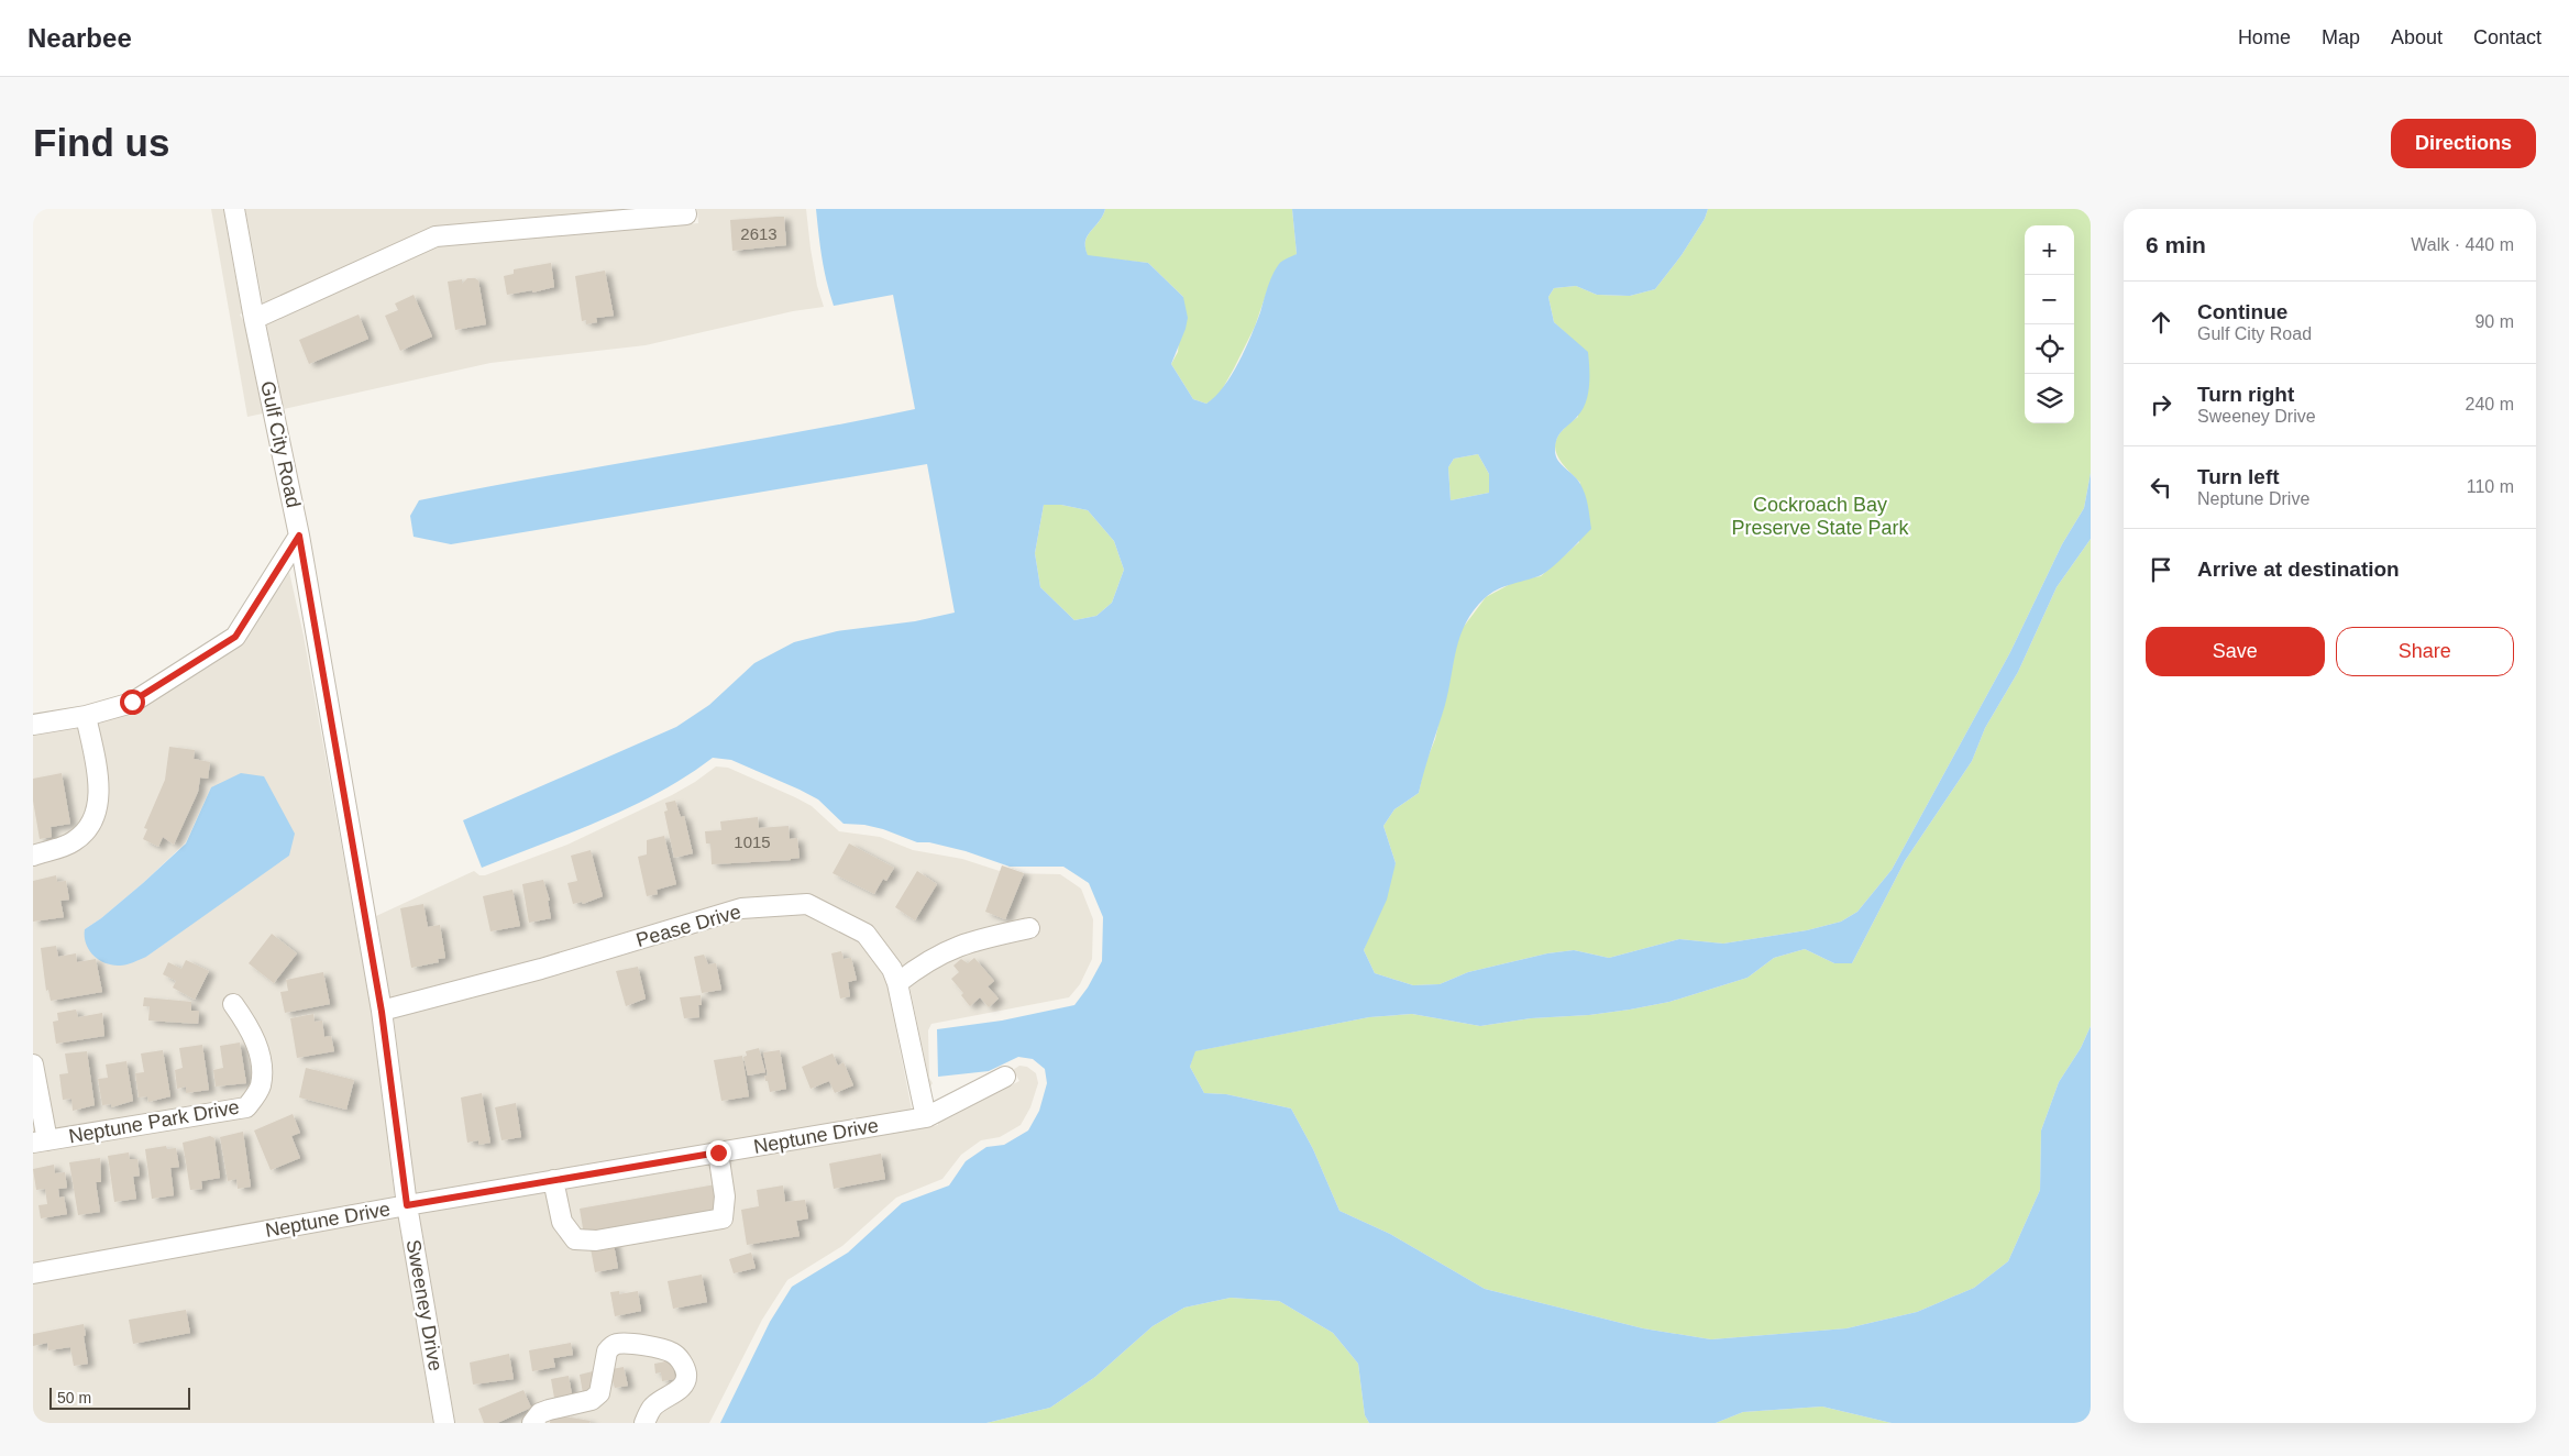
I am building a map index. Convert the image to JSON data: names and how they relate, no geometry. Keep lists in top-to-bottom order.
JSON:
{
  "streets": {
    "street": [
      "Gulf City Road",
      "Pease Drive",
      "Neptune Park Drive",
      "Neptune Drive",
      "Sweeney Drive"
    ]
  },
  "crossings": [
    ["Gulf City Road", "Sweeney Drive"],
    ["Pease Drive", "Neptune Drive"],
    ["Pease Drive", "Sweeney Drive"],
    ["Neptune Drive", "Sweeney Drive"]
  ],
  "parks": ["Cockroach Bay Preserve State Park"],
  "house_numbers": ["2613", "1015"],
  "scale_bar": "50 m",
  "page": {
    "header": "Nearbee",
    "nav": [
      "Home",
      "Map",
      "About",
      "Contact"
    ],
    "buttons": [
      "Directions",
      ["Save", "Share"]
    ],
    "title": "Find us",
    "heading": ["6 min", "Walk · 440 m"],
    "map_buttons": ["+", "−"],
    "list": [
      ["Continue", "Gulf City Road", "90 m"],
      ["Turn right", "Sweeney Drive", "240 m"],
      ["Turn left", "Neptune Drive", "110 m"],
      "Arrive at destination"
    ],
    "scale": "50 m"
  }
}
